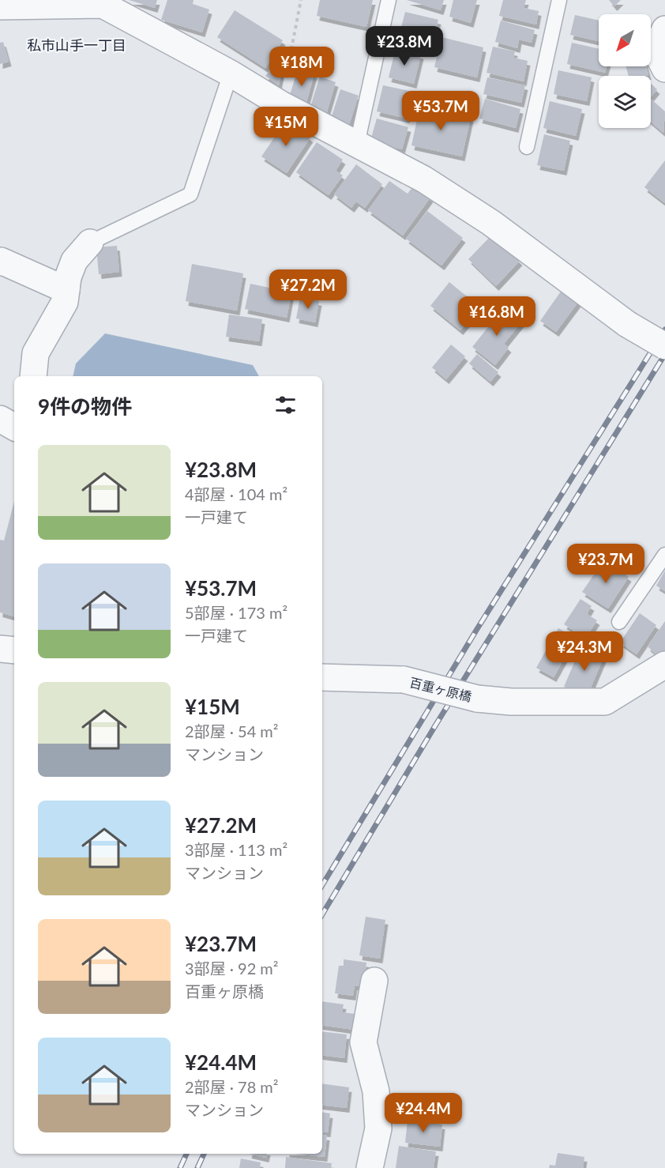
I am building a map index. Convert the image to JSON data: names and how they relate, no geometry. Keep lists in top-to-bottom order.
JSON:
{
  "streets": {
    "street": ["百重ヶ原橋"]
  },
  "districts": ["私市山手一丁目"],
  "north": "bottom left",
  "page": {
    "price": [
      "¥23.8M",
      "¥18M",
      "¥53.7M",
      "¥15M",
      "¥27.2M",
      "¥16.8M",
      "¥23.7M",
      "¥24.3M",
      "¥24.4M"
    ],
    "heading": "9件の物件",
    "list": [
      {
        "name": "¥23.8M",
        "note": "4部屋 · 104 m² · 一戸建て"
      },
      {
        "name": "¥53.7M",
        "note": "5部屋 · 173 m² · 一戸建て"
      },
      {
        "name": "¥15M",
        "note": "2部屋 · 54 m² · マンション"
      },
      {
        "name": "¥27.2M",
        "note": "3部屋 · 113 m² · マンション"
      },
      {
        "name": "¥23.7M",
        "note": "3部屋 · 92 m² · 百重ヶ原橋"
      },
      {
        "name": "¥24.4M",
        "note": "2部屋 · 78 m² · マンション"
      }
    ]
  }
}
